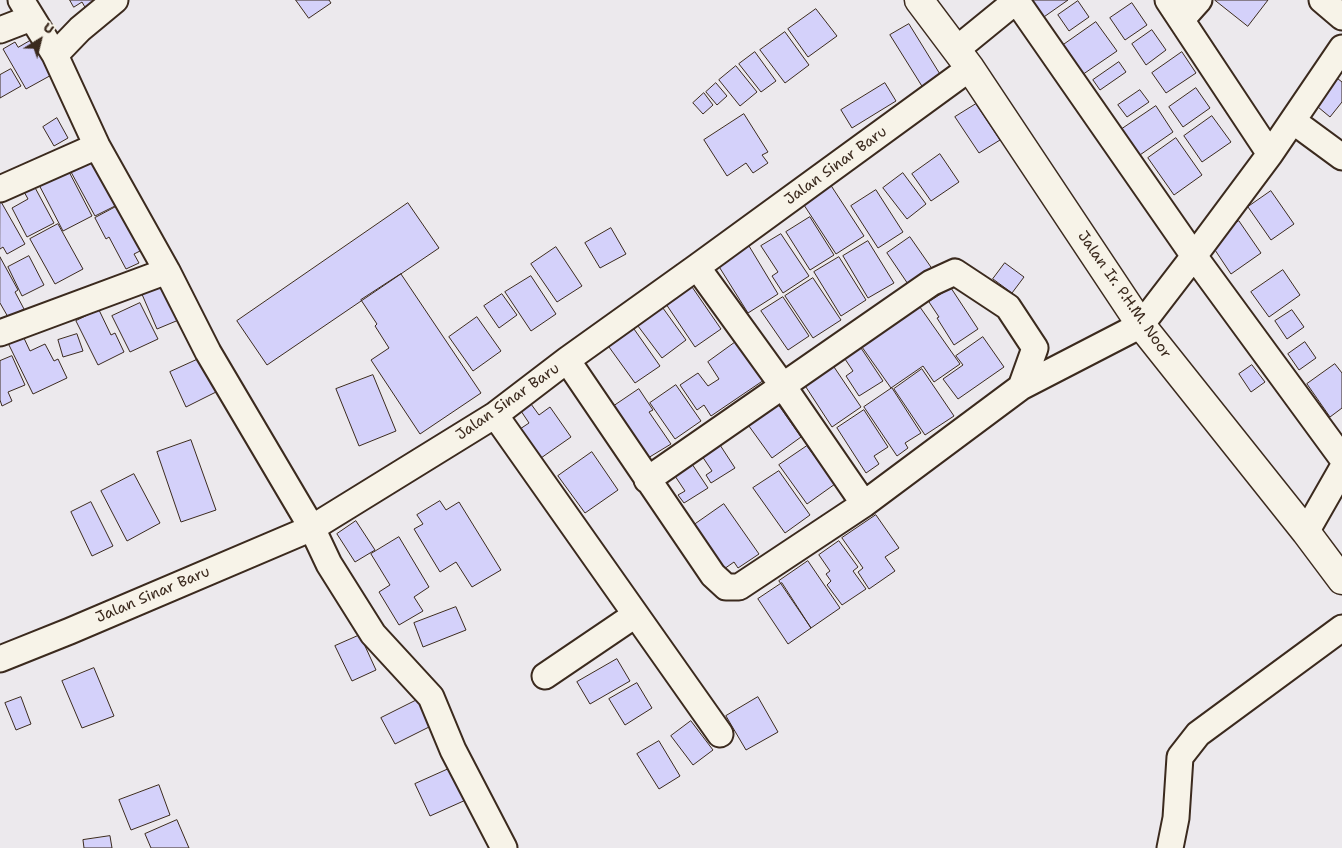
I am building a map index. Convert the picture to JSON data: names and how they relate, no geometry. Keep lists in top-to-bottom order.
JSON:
{
  "streets": {
    "main road": ["Jalan Ir. P.H.M. Noor"],
    "street": ["Jalan Sinar Baru"]
  },
  "crossings": [
    ["Jalan Sinar Baru", "Jalan Ir. P.H.M. Noor"]
  ],
  "north": "top right"
}
